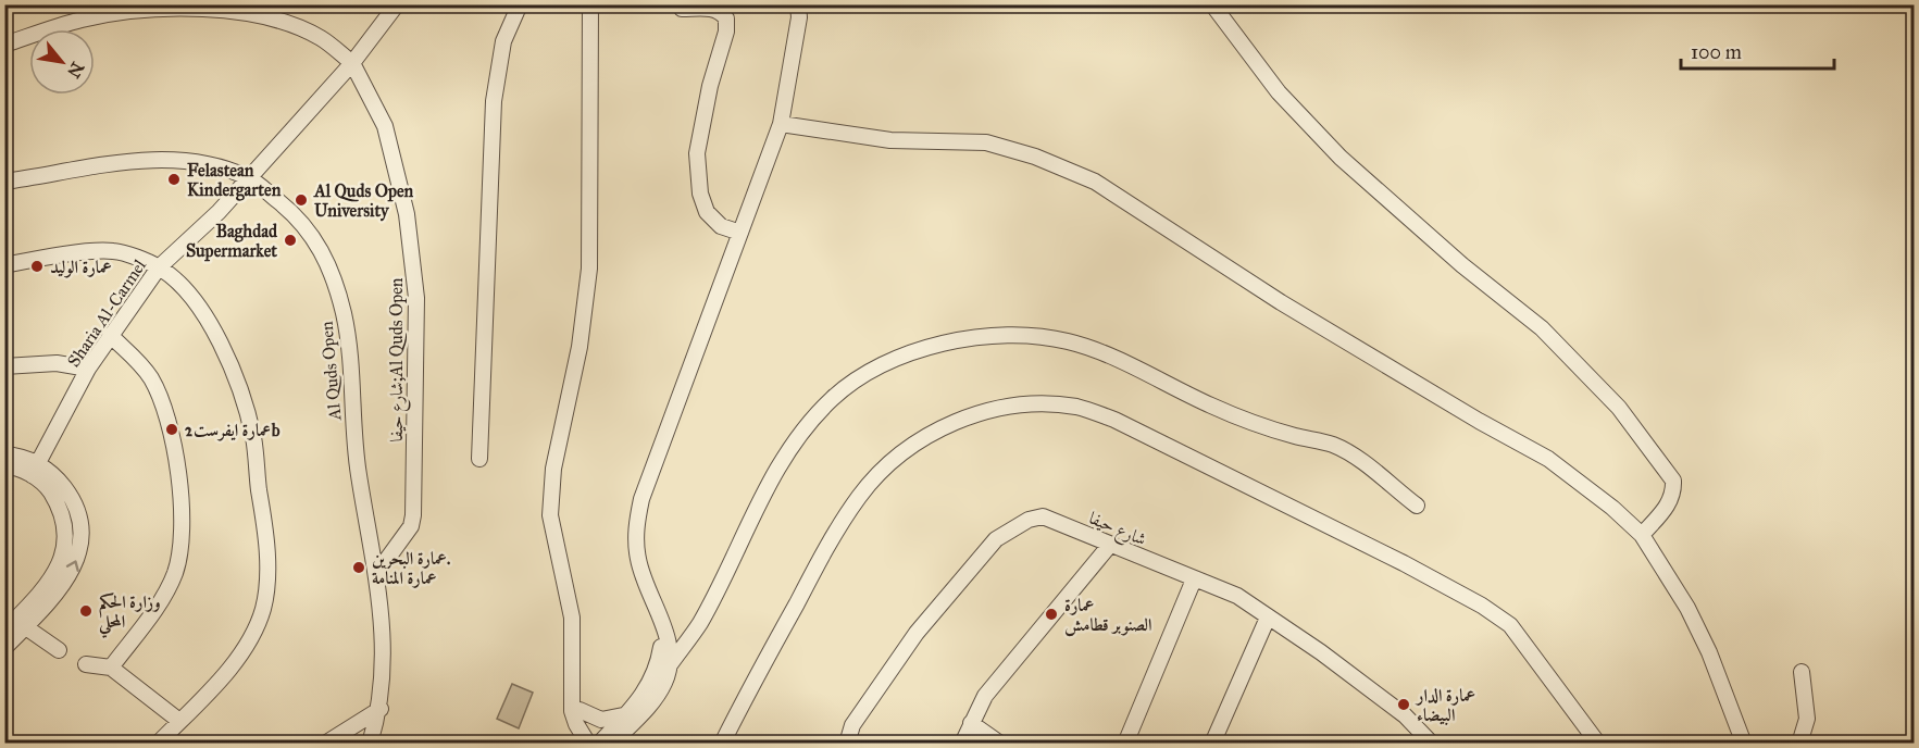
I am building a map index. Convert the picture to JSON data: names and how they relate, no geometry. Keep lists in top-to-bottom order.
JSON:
{
  "streets": {
    "street": [
      "Sharia Al-Carmel",
      "شارع حيفا;Al Quds Open",
      "Al Quds Open",
      "شارع حيفا"
    ]
  },
  "crossings": [
    ["Sharia Al-Carmel", "شارع حيفا;Al Quds Open"],
    ["Sharia Al-Carmel", "Al Quds Open"],
    ["شارع حيفا;Al Quds Open", "Al Quds Open"]
  ],
  "places": [
    "Felastean Kindergarten",
    "Al Quds Open University",
    "Baghdad Supermarket",
    "عمارة الوليد",
    "عمارة ايفرست2b",
    "عمارة البحرين. عمارة المنامة",
    "وزارة الحكم المحلي",
    "عمارة الصنوبر قطامش",
    "عمارة الدار البيضاء"
  ],
  "scale_bar": "100 m",
  "north": "bottom right"
}
